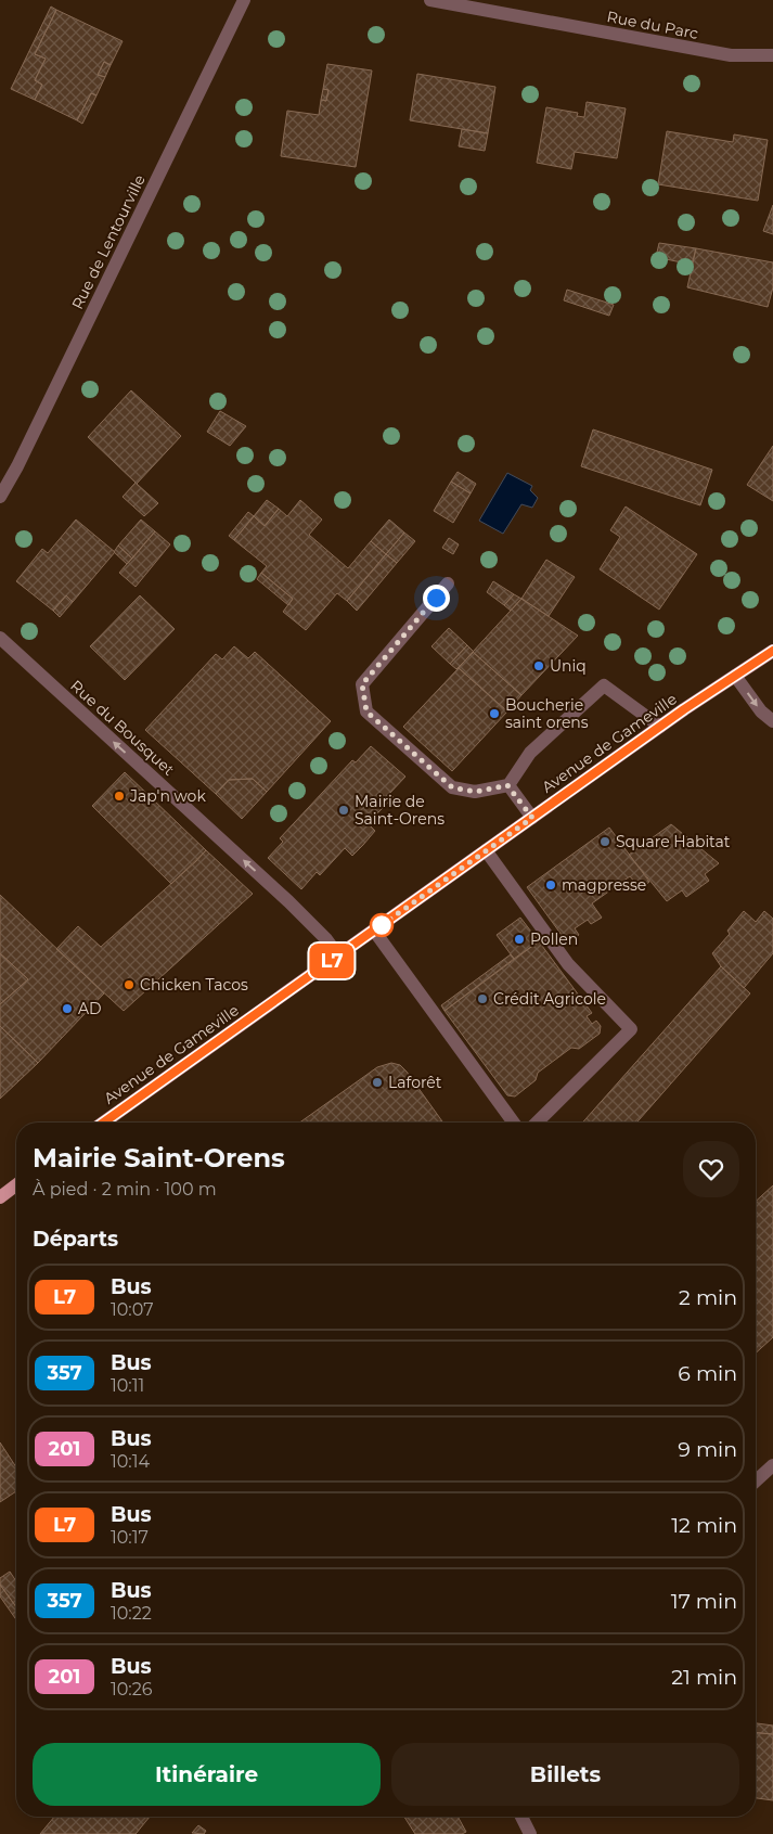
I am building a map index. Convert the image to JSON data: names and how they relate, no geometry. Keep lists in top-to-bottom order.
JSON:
{
  "streets": {
    "main road": ["Avenue de Gameville"],
    "street": ["Rue du Parc", "Rue de Lentourville", "Rue du Bousquet"]
  },
  "crossings": [
    ["Rue du Bousquet", "Avenue de Gameville"]
  ],
  "one_way": ["Rue du Bousquet"],
  "places": [
    "Uniq",
    "Boucherie saint orens",
    "Jap'n wok",
    "Mairie de Saint-Orens",
    "Square Habitat",
    "magpresse",
    "Pollen",
    "Chicken Tacos",
    "Crédit Agricole",
    "AD",
    "Laforêt"
  ],
  "lines": ["bus line L7"],
  "page": {
    "on_map": "L7",
    "heading": [
      ["Mairie Saint-Orens", "À pied · 2 min · 100 m"],
      "Départs"
    ],
    "list": [
      {
        "mark": "L7",
        "name": "Bus",
        "note": "10:07",
        "value": "2 min"
      },
      {
        "mark": "357",
        "name": "Bus",
        "note": "10:11",
        "value": "6 min"
      },
      {
        "mark": "201",
        "name": "Bus",
        "note": "10:14",
        "value": "9 min"
      },
      {
        "mark": "L7",
        "name": "Bus",
        "note": "10:17",
        "value": "12 min"
      },
      {
        "mark": "357",
        "name": "Bus",
        "note": "10:22",
        "value": "17 min"
      },
      {
        "mark": "201",
        "name": "Bus",
        "note": "10:26",
        "value": "21 min"
      }
    ],
    "buttons": ["Itinéraire", "Billets"]
  }
}
